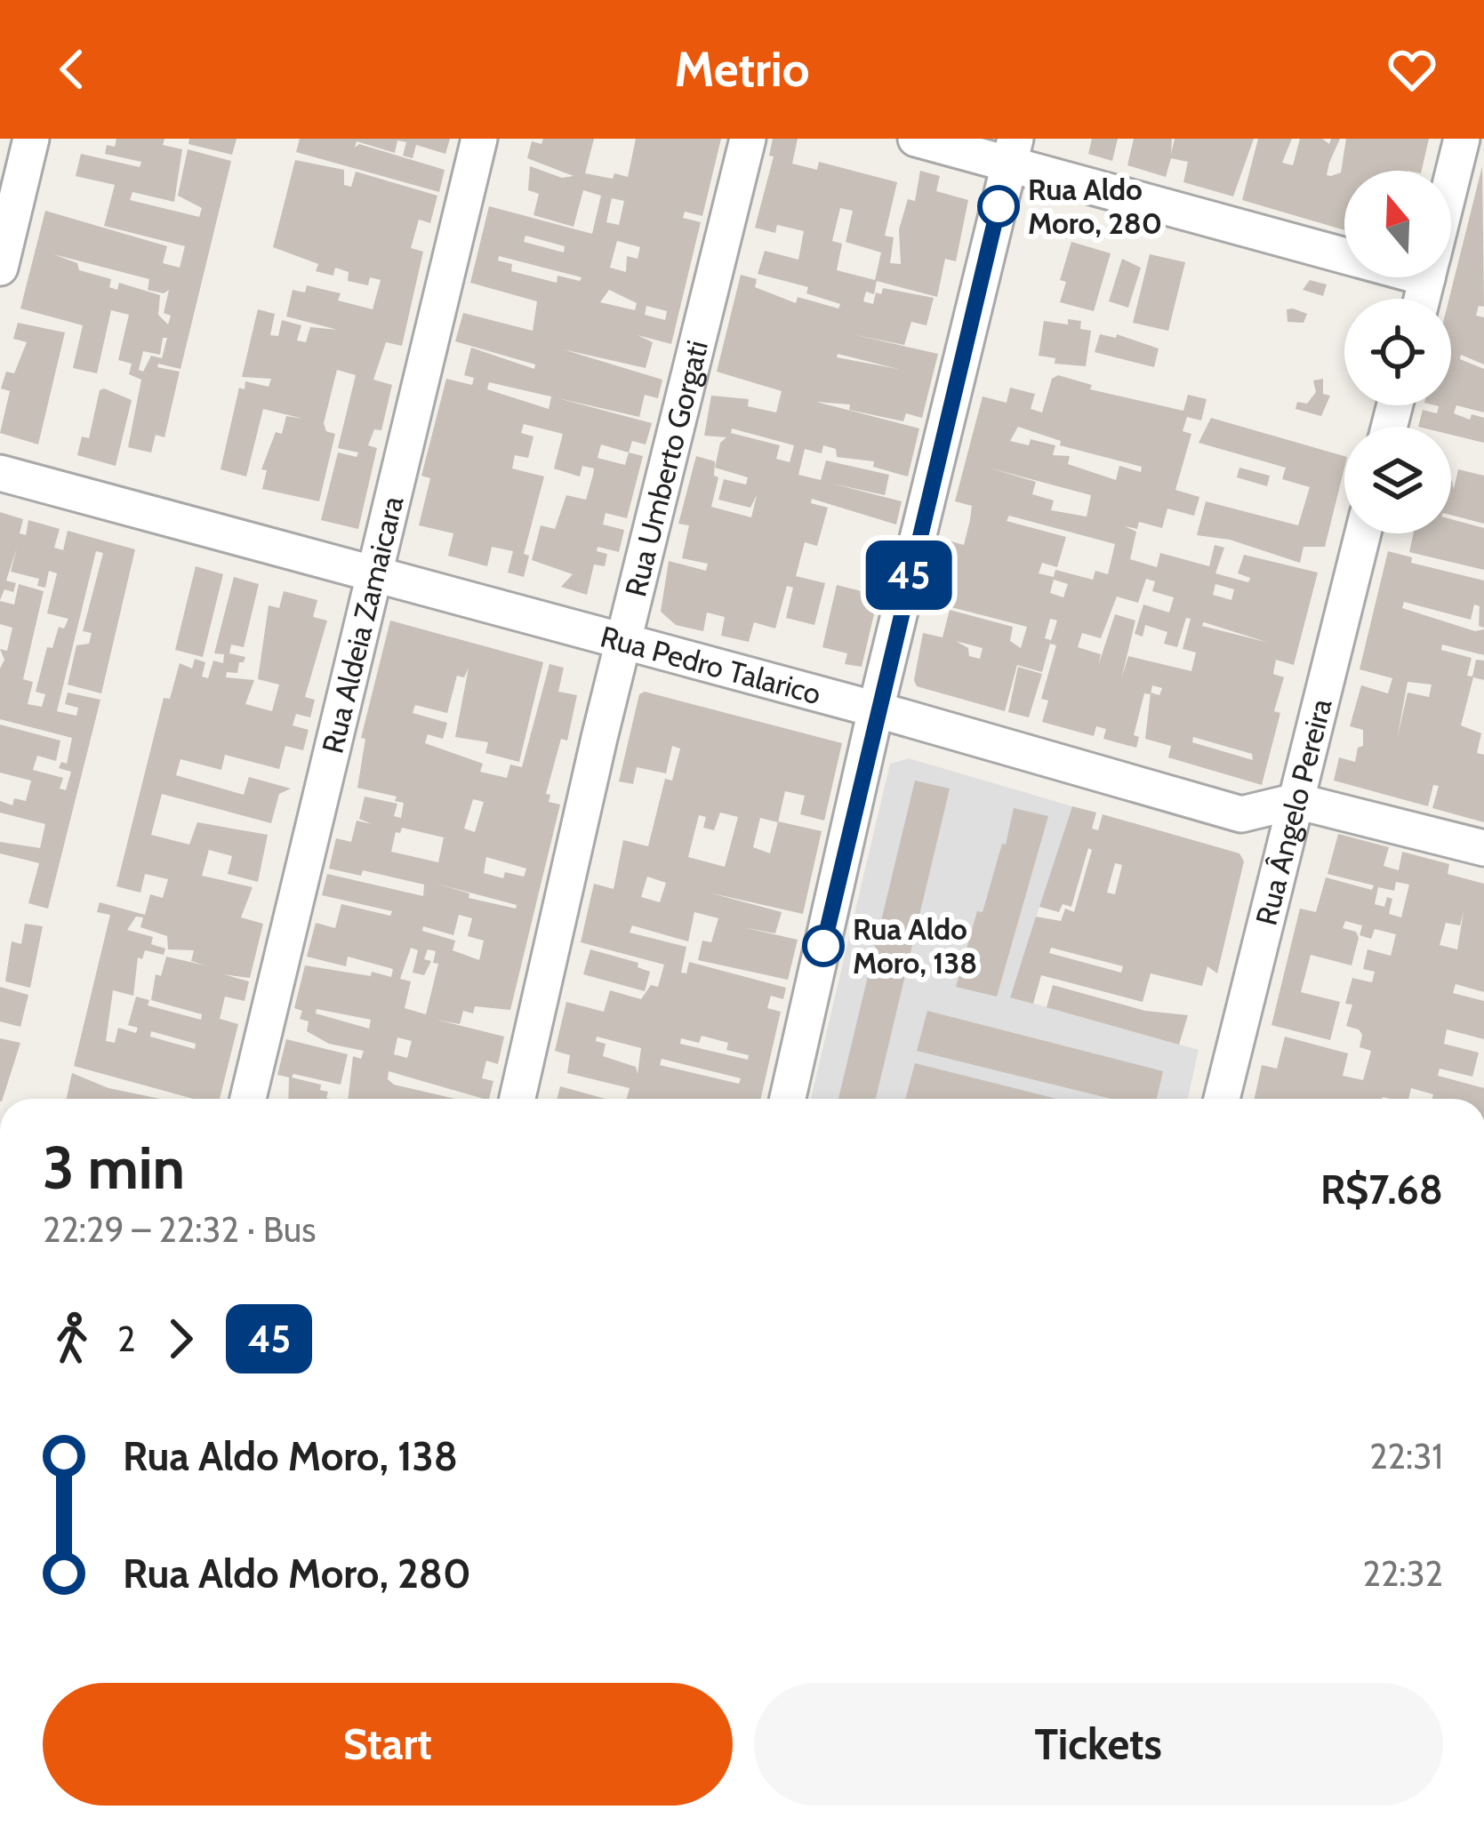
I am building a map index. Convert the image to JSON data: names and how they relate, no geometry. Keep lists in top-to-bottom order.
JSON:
{
  "streets": {
    "street": [
      "Rua Umberto Gorgati",
      "Rua Aldeia Zamaicara",
      "Rua Pedro Talarico",
      "Rua Ângelo Pereira"
    ]
  },
  "crossings": [
    ["Rua Umberto Gorgati", "Rua Pedro Talarico"],
    ["Rua Aldeia Zamaicara", "Rua Pedro Talarico"],
    ["Rua Pedro Talarico", "Rua Ângelo Pereira"]
  ],
  "places": ["Rua Aldo Moro, 280", "Rua Aldo Moro, 138"],
  "lines": ["bus line 45"],
  "north": "top",
  "page": {
    "header": "Metrio",
    "on_map": "45",
    "heading": ["3 min", "22:29 – 22:32 · Bus", "R$7.68"],
    "legs": ["2", "45"],
    "list": [
      {
        "name": "Rua Aldo Moro, 138",
        "value": "22:31"
      },
      {
        "name": "Rua Aldo Moro, 280",
        "value": "22:32"
      }
    ],
    "buttons": ["Start", "Tickets"]
  }
}
